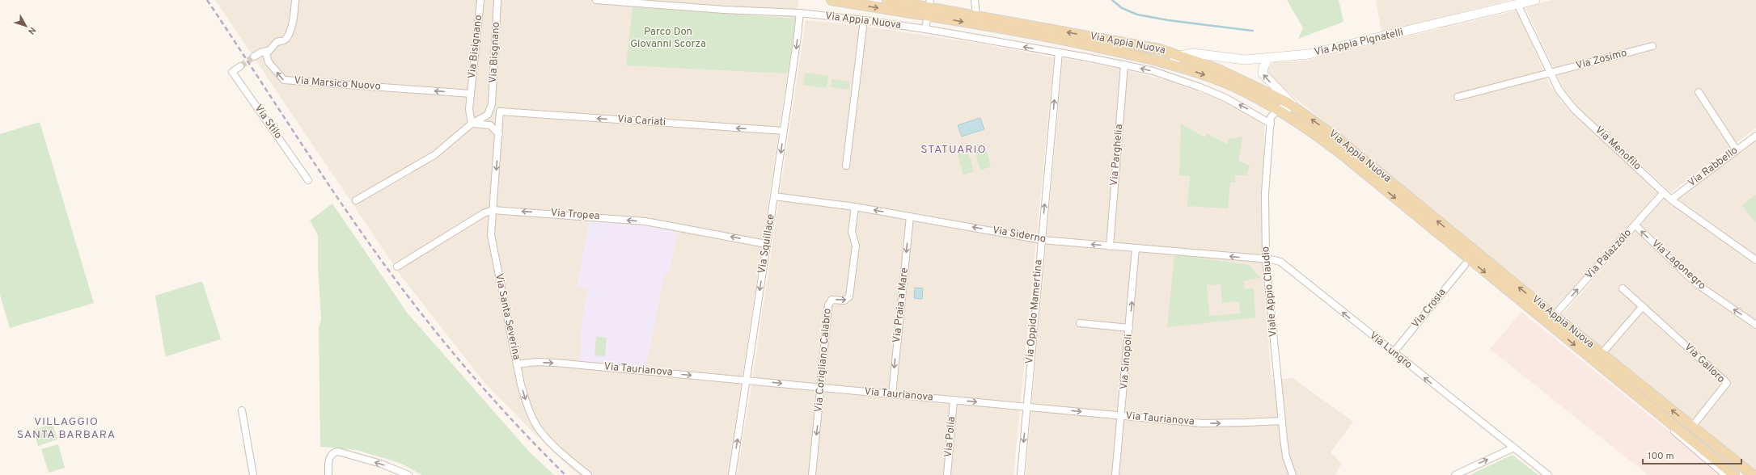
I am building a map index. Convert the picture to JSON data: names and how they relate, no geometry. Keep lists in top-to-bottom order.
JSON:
{
  "streets": {
    "main road": ["Via Appia Nuova", "Via Appia Pignatelli"],
    "street": [
      "Via Bisignano",
      "Via Bisgnano",
      "Via Zosimo",
      "Via Marsico Nuovo",
      "Via Cariati",
      "Via Stilo",
      "Via Menofilo",
      "Via Parghelia",
      "Via Rabbello",
      "Via Tropea",
      "Via Siderno",
      "Via Squillace",
      "Via Palazzolo",
      "Via Lagonegro",
      "Viale Appio Claudio",
      "Via Praia a Mare",
      "Via Crosia",
      "Via Oppido Mamertina",
      "Via Santa Severina",
      "Via Lungro",
      "Via Corigliano Calabro",
      "Via Sinopoli",
      "Via Galloro",
      "Via Taurianova",
      "Via Polia"
    ]
  },
  "crossings": [
    ["Via Appia Nuova", "Via Appia Pignatelli"],
    ["Via Appia Nuova", "Via Parghelia"],
    ["Via Appia Nuova", "Via Squillace"],
    ["Via Appia Nuova", "Via Palazzolo"],
    ["Via Appia Nuova", "Viale Appio Claudio"],
    ["Via Appia Nuova", "Via Oppido Mamertina"],
    ["Via Appia Nuova", "Via Galloro"],
    ["Via Appia Pignatelli", "Via Menofilo"],
    ["Via Bisignano", "Via Marsico Nuovo"],
    ["Via Zosimo", "Via Menofilo"],
    ["Via Cariati", "Via Squillace"],
    ["Via Cariati", "Via Santa Severina"],
    ["Via Menofilo", "Via Rabbello"],
    ["Via Menofilo", "Via Palazzolo"],
    ["Via Parghelia", "Via Siderno"],
    ["Via Tropea", "Via Squillace"],
    ["Via Tropea", "Via Santa Severina"],
    ["Via Siderno", "Via Squillace"],
    ["Via Siderno", "Viale Appio Claudio"],
    ["Via Siderno", "Via Praia a Mare"],
    ["Via Siderno", "Via Oppido Mamertina"],
    ["Via Siderno", "Via Lungro"],
    ["Via Siderno", "Via Corigliano Calabro"],
    ["Via Siderno", "Via Sinopoli"],
    ["Via Squillace", "Via Taurianova"],
    ["Via Palazzolo", "Via Lagonegro"],
    ["Viale Appio Claudio", "Via Lungro"],
    ["Viale Appio Claudio", "Via Taurianova"],
    ["Via Praia a Mare", "Via Taurianova"],
    ["Via Crosia", "Via Lungro"],
    ["Via Oppido Mamertina", "Via Taurianova"],
    ["Via Santa Severina", "Via Taurianova"],
    ["Via Corigliano Calabro", "Via Taurianova"],
    ["Via Sinopoli", "Via Taurianova"],
    ["Via Taurianova", "Via Polia"]
  ],
  "one_way": [
    "Via Marsico Nuovo",
    "Via Cariati",
    "Via Tropea",
    "Via Siderno",
    "Via Palazzolo",
    "Via Lagonegro",
    "Via Praia a Mare",
    "Via Santa Severina",
    "Via Lungro",
    "Via Sinopoli",
    "Via Taurianova"
  ],
  "districts": ["STATUARIO", "VILLAGGIO SANTA BARBARA"],
  "parks": ["Parco Don Giovanni Scorza"],
  "scale_bar": "100 m",
  "north": "bottom right"
}
